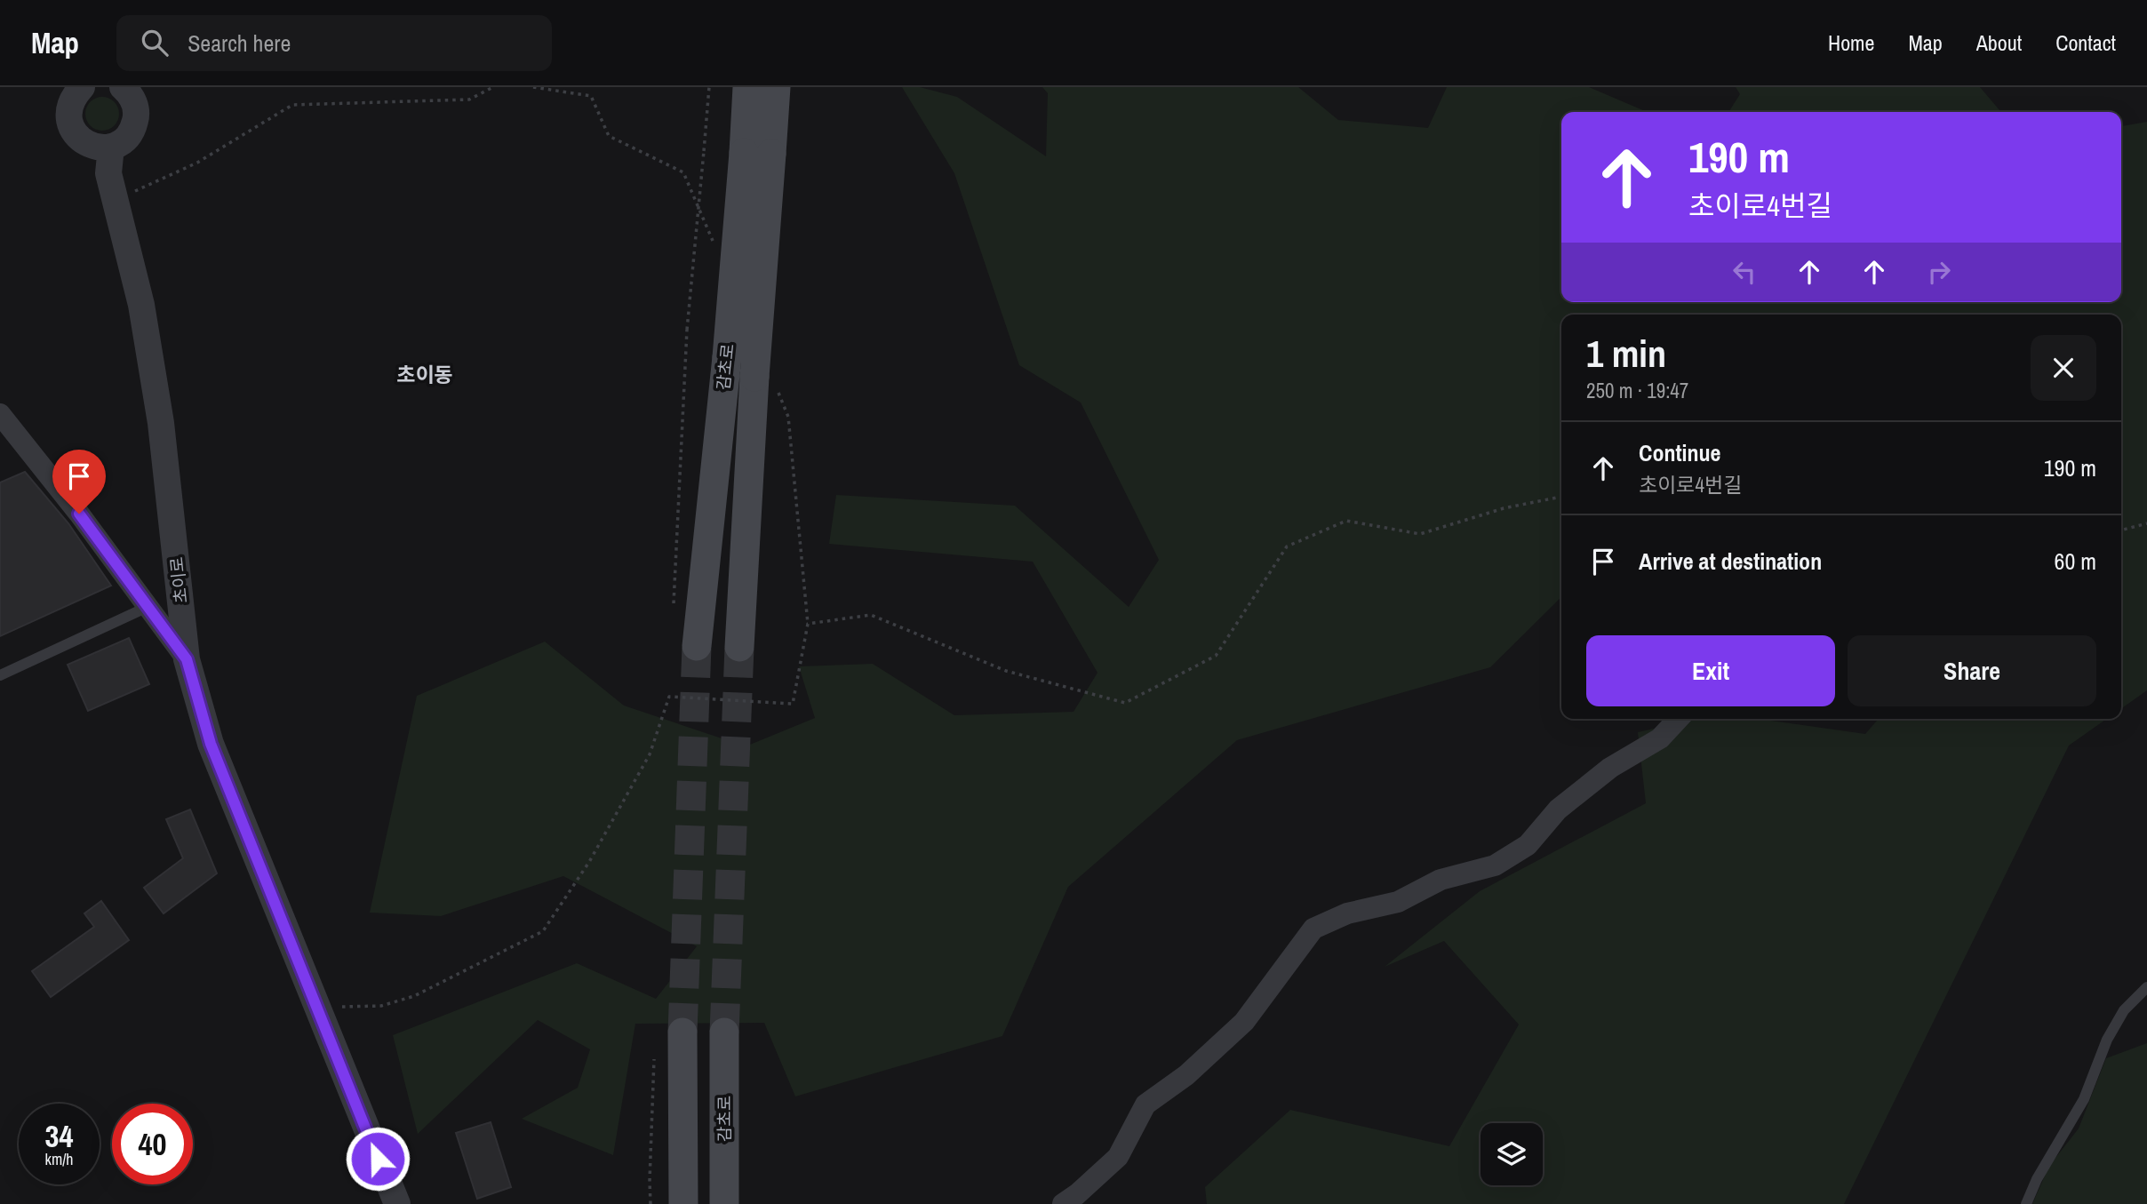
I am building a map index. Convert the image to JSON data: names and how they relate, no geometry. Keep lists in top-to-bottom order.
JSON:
{
  "streets": {
    "main road": ["감초로"],
    "street": ["초이로"]
  },
  "districts": ["초이동"],
  "page": {
    "header": "Map",
    "search": "Search here",
    "nav": [
      "Home",
      "Map",
      "About",
      "Contact"
    ],
    "turn": ["190 m", "초이로4번길"],
    "heading": ["1 min", "250 m · 19:47"],
    "list": [
      {
        "name": "Continue",
        "note": "초이로4번길",
        "value": "190 m"
      },
      {
        "name": "Arrive at destination",
        "value": "60 m"
      }
    ],
    "buttons": ["Exit", "Share"],
    "speed": "34 km/h",
    "limit": "40"
  }
}
